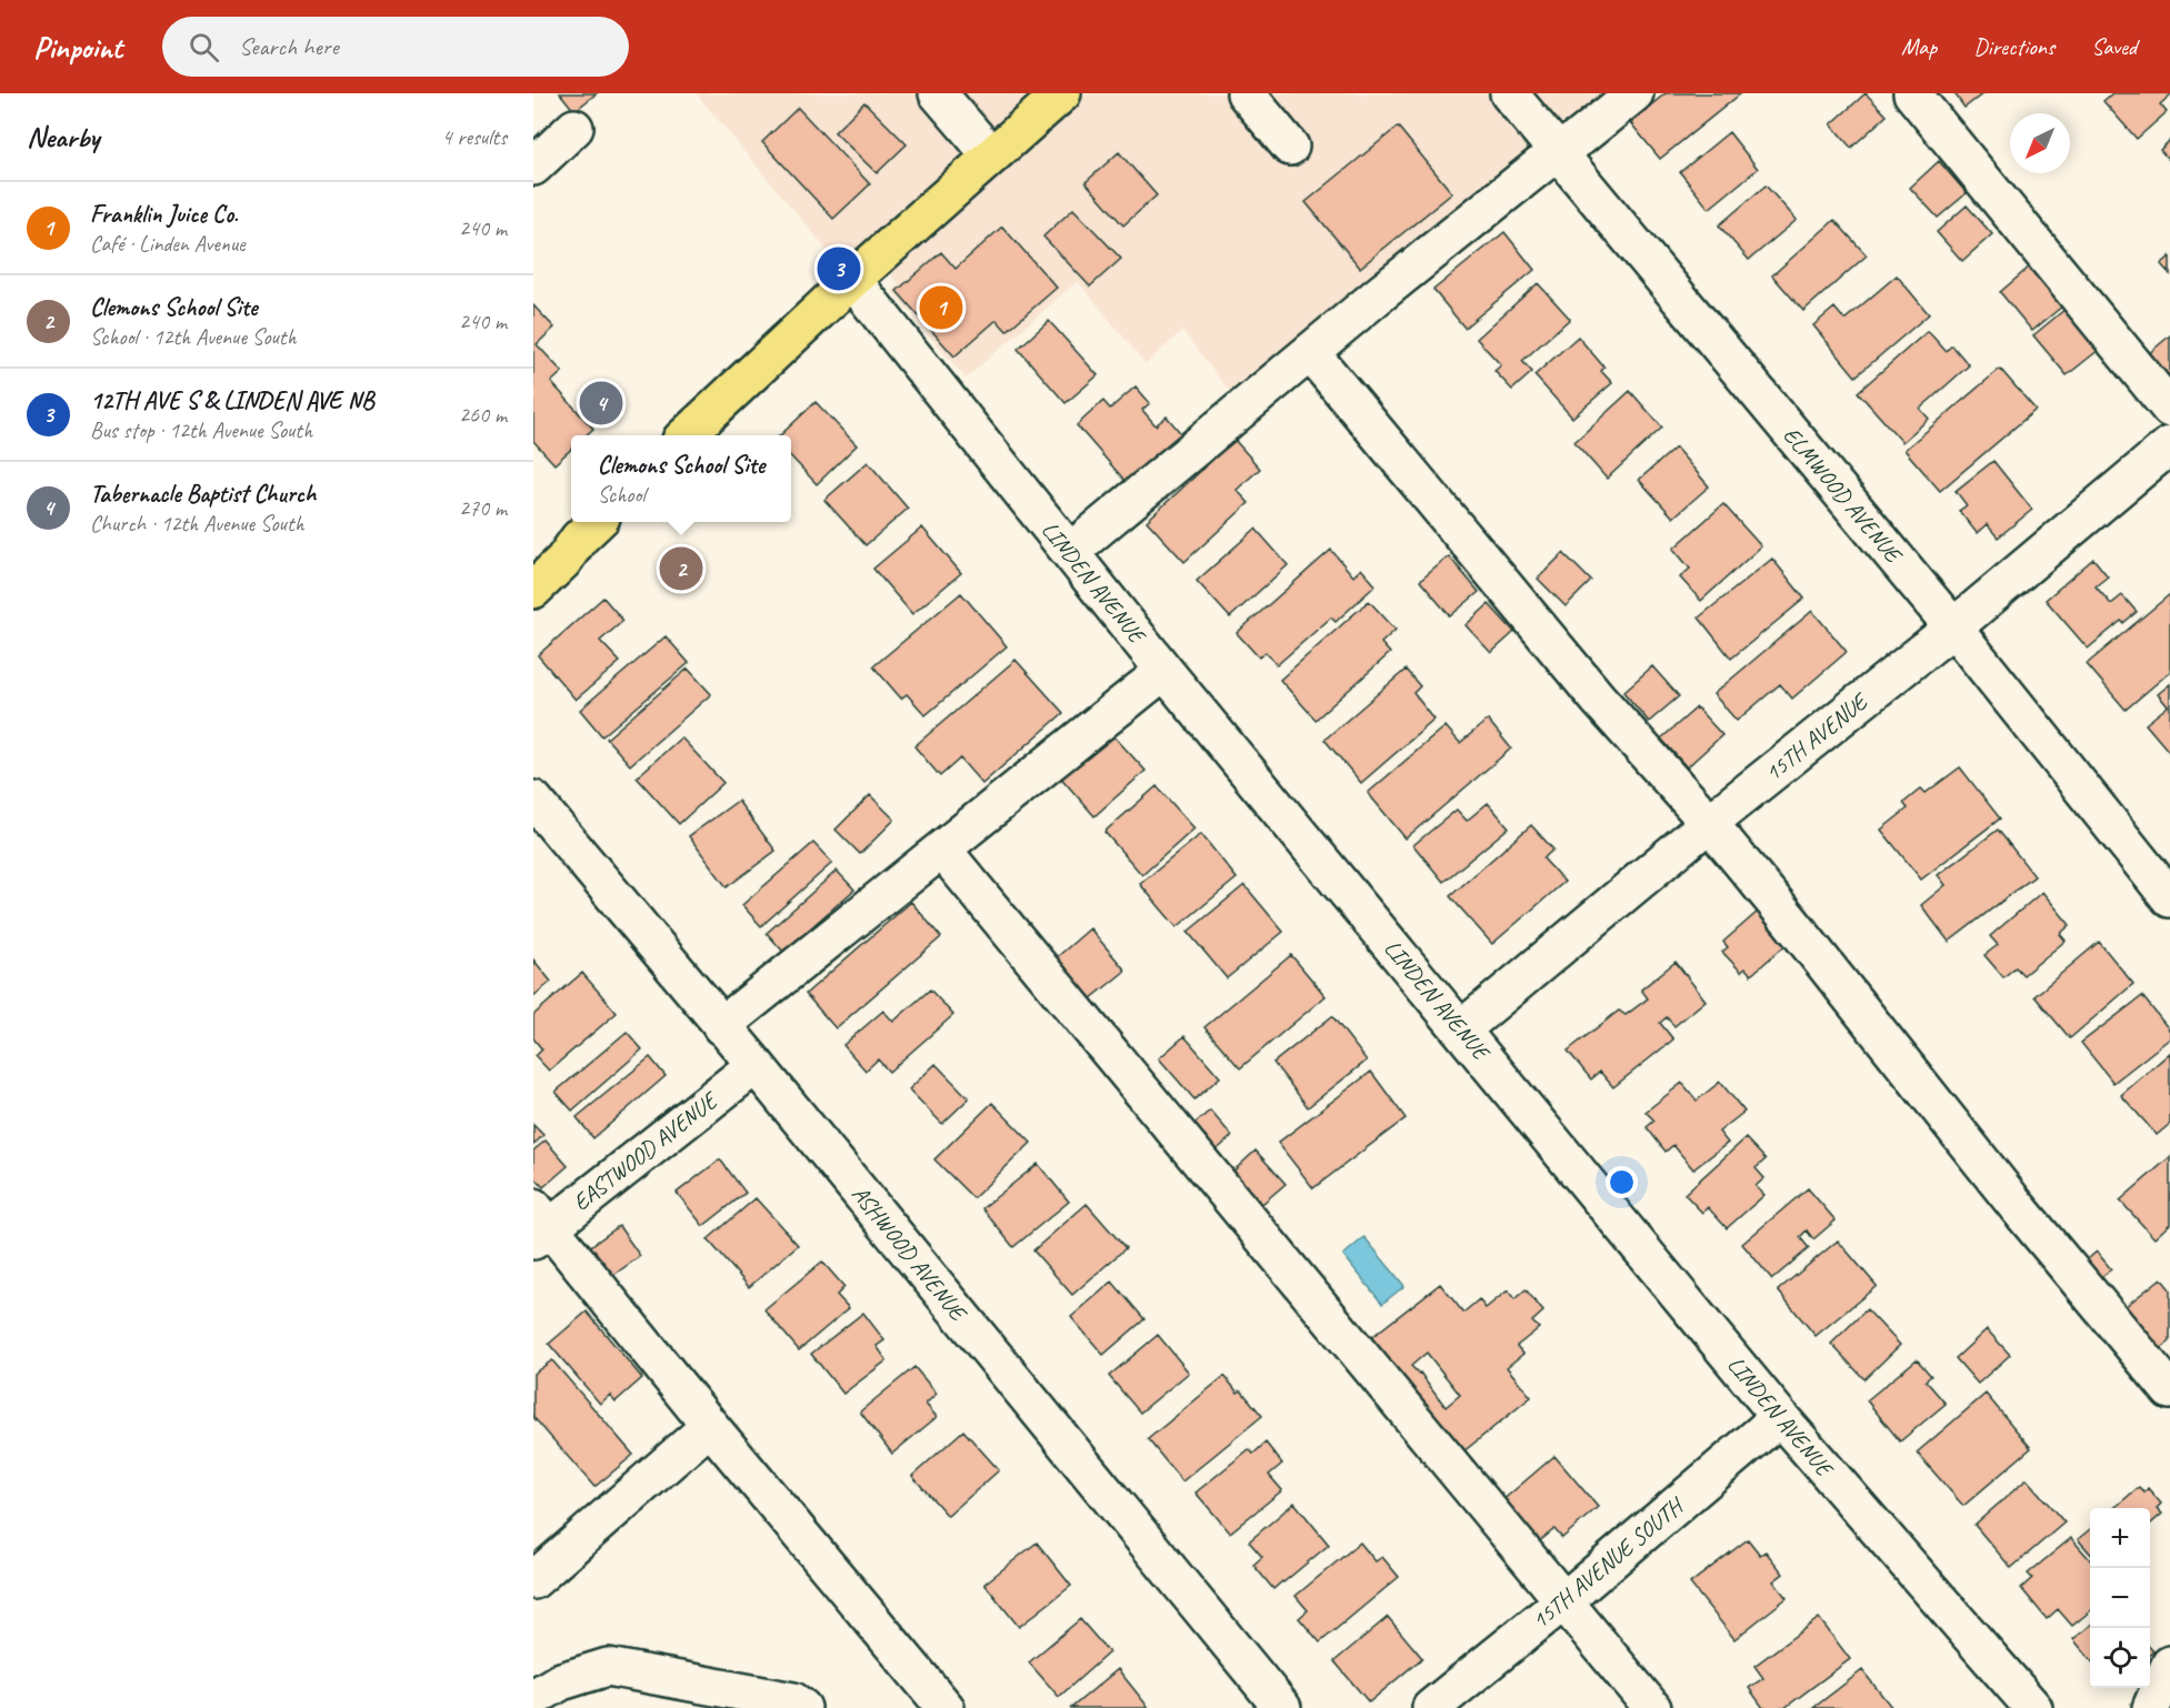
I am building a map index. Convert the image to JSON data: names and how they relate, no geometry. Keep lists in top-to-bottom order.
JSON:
{
  "streets": {
    "street": [
      "ELMWOOD AVENUE",
      "LINDEN AVENUE",
      "15TH AVENUE",
      "EASTWOOD AVENUE",
      "ASHWOOD AVENUE",
      "15TH AVENUE SOUTH"
    ]
  },
  "crossings": [
    ["ELMWOOD AVENUE", "15TH AVENUE"],
    ["LINDEN AVENUE", "15TH AVENUE"],
    ["LINDEN AVENUE", "15TH AVENUE SOUTH"],
    ["EASTWOOD AVENUE", "ASHWOOD AVENUE"]
  ],
  "north": "bottom left",
  "page": {
    "header": "Pinpoint",
    "search": "Search here",
    "nav": ["Map", "Directions", "Saved"],
    "heading": ["Nearby", "4 results"],
    "list": [
      {
        "mark": "1",
        "name": "Franklin Juice Co.",
        "note": "Café · Linden Avenue",
        "value": "240 m"
      },
      {
        "mark": "2",
        "name": "Clemons School Site",
        "note": "School · 12th Avenue South",
        "value": "240 m"
      },
      {
        "mark": "3",
        "name": "12TH AVE S & LINDEN AVE NB",
        "note": "Bus stop · 12th Avenue South",
        "value": "260 m"
      },
      {
        "mark": "4",
        "name": "Tabernacle Baptist Church",
        "note": "Church · 12th Avenue South",
        "value": "270 m"
      }
    ],
    "pins": [
      "3",
      "1",
      "4",
      "2"
    ],
    "popup": ["Clemons School Site", "School"],
    "map_buttons": ["+", "−"]
  }
}
